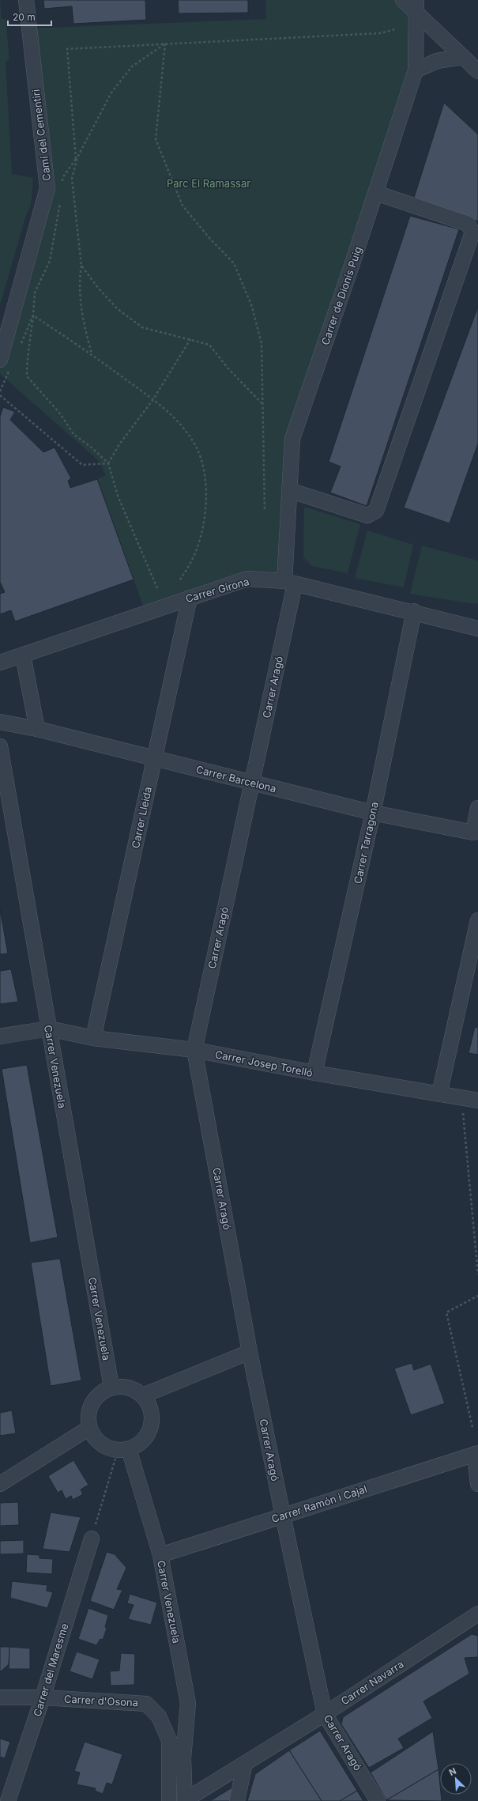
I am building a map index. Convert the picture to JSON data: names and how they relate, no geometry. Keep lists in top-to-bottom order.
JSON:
{
  "streets": {
    "street": [
      "Camí del Cementiri",
      "Carrer de Dionis Puig",
      "Carrer Girona",
      "Carrer Aragó",
      "Carrer Barcelona",
      "Carrer Lleida",
      "Carrer Tarragona",
      "Carrer Josep Torelló",
      "Carrer Venezuela",
      "Carrer Ramón i Cajal",
      "Carrer del Maresme",
      "Carrer Navarra",
      "Carrer d'Osona"
    ]
  },
  "crossings": [
    ["Carrer de Dionis Puig", "Carrer Girona"],
    ["Carrer de Dionis Puig", "Carrer Aragó"],
    ["Carrer Girona", "Carrer Aragó"],
    ["Carrer Girona", "Carrer Lleida"],
    ["Carrer Girona", "Carrer Tarragona"],
    ["Carrer Aragó", "Carrer Barcelona"],
    ["Carrer Aragó", "Carrer Josep Torelló"],
    ["Carrer Aragó", "Carrer Ramón i Cajal"],
    ["Carrer Aragó", "Carrer Navarra"],
    ["Carrer Barcelona", "Carrer Lleida"],
    ["Carrer Barcelona", "Carrer Tarragona"],
    ["Carrer Lleida", "Carrer Josep Torelló"],
    ["Carrer Tarragona", "Carrer Josep Torelló"],
    ["Carrer Josep Torelló", "Carrer Venezuela"],
    ["Carrer Venezuela", "Carrer Ramón i Cajal"],
    ["Carrer Venezuela", "Carrer Navarra"],
    ["Carrer del Maresme", "Carrer d'Osona"]
  ],
  "parks": ["Parc El Ramassar"],
  "scale_bar": "20 m",
  "north": "top left"
}
